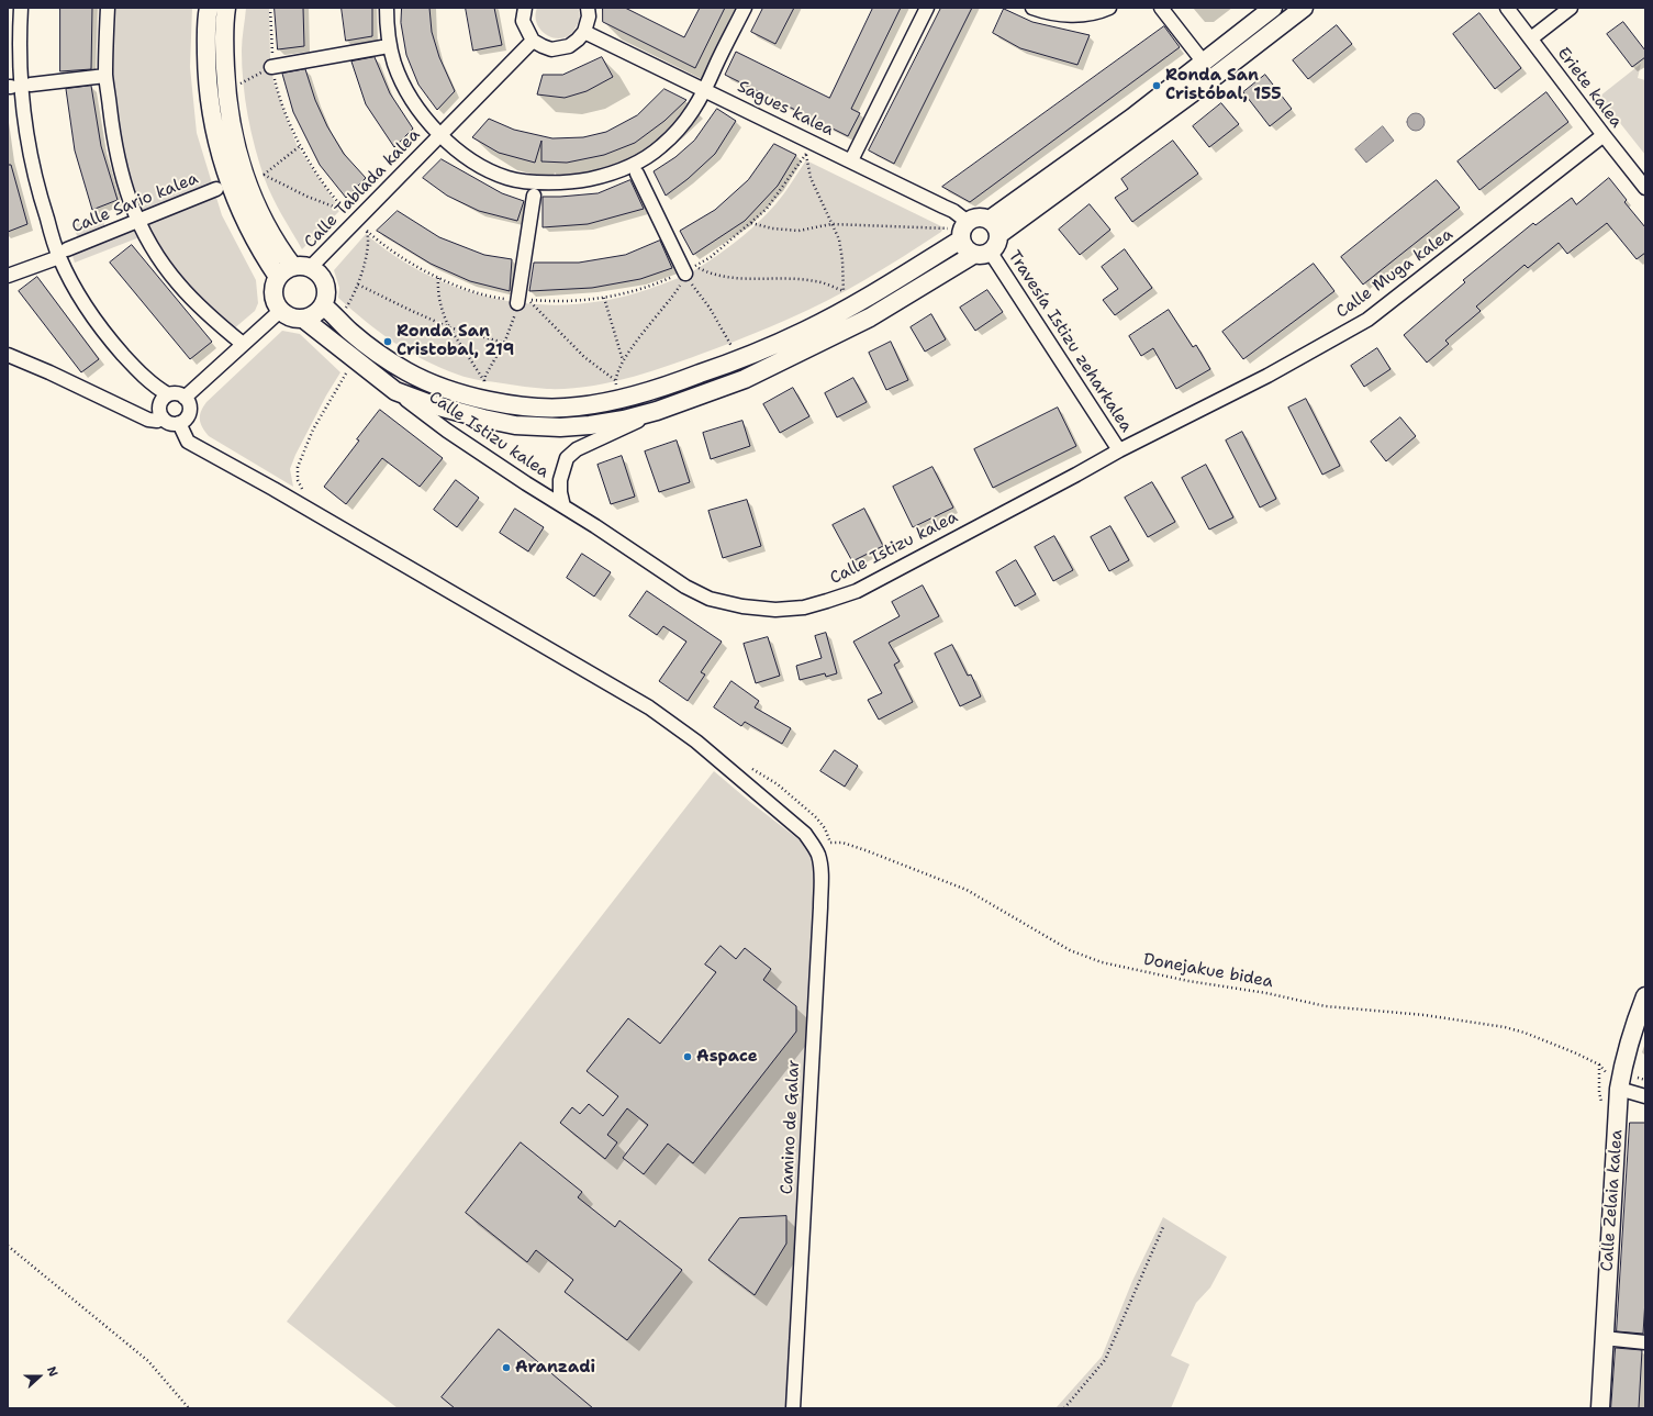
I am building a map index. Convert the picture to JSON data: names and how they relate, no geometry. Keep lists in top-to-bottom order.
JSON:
{
  "streets": {
    "street": [
      "Eriete kalea",
      "Sagues kalea",
      "Calle Tablada kalea",
      "Calle Sario kalea",
      "Calle Muga kalea",
      "Travesía Istizu zeharkalea",
      "Calle Istizu kalea",
      "Camino de Galar",
      "Calle Zelaia kalea"
    ],
    "path": ["Donejakue bidea"]
  },
  "crossings": [
    ["Eriete kalea", "Calle Muga kalea"],
    ["Sagues kalea", "Calle Tablada kalea"],
    ["Sagues kalea", "Travesía Istizu zeharkalea"],
    ["Calle Muga kalea", "Travesía Istizu zeharkalea"],
    ["Calle Muga kalea", "Calle Istizu kalea"],
    ["Travesía Istizu zeharkalea", "Calle Istizu kalea"]
  ],
  "places": [
    "Ronda San Cristóbal, 155",
    "Ronda San Cristobal, 219",
    "Aspace",
    "Aranzadi"
  ],
  "north": "right"
}
